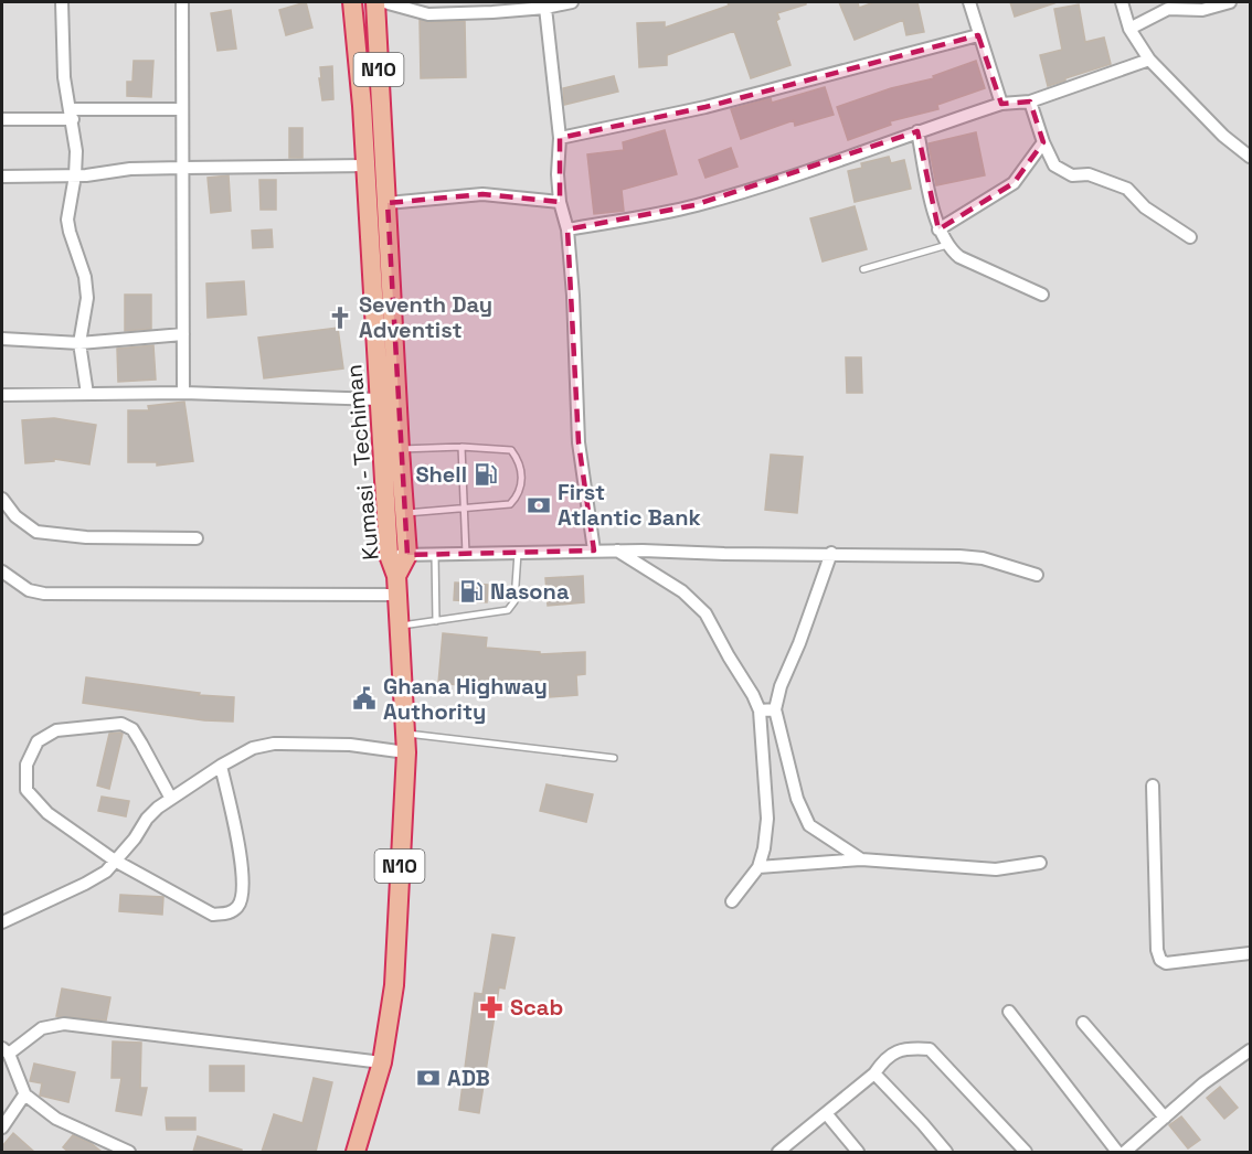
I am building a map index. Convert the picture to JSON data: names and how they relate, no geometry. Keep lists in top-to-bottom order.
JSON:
{
  "streets": {
    "highway": ["N10", "Kumasi - Techiman"]
  },
  "places": {
    "church": ["Seventh Day Adventist"],
    "fuel station": ["Shell", "Nasona"],
    "bank": ["First Atlantic Bank", "ADB"],
    "public building": ["Ghana Highway Authority"],
    "pharmacy": ["Scab"]
  }
}
